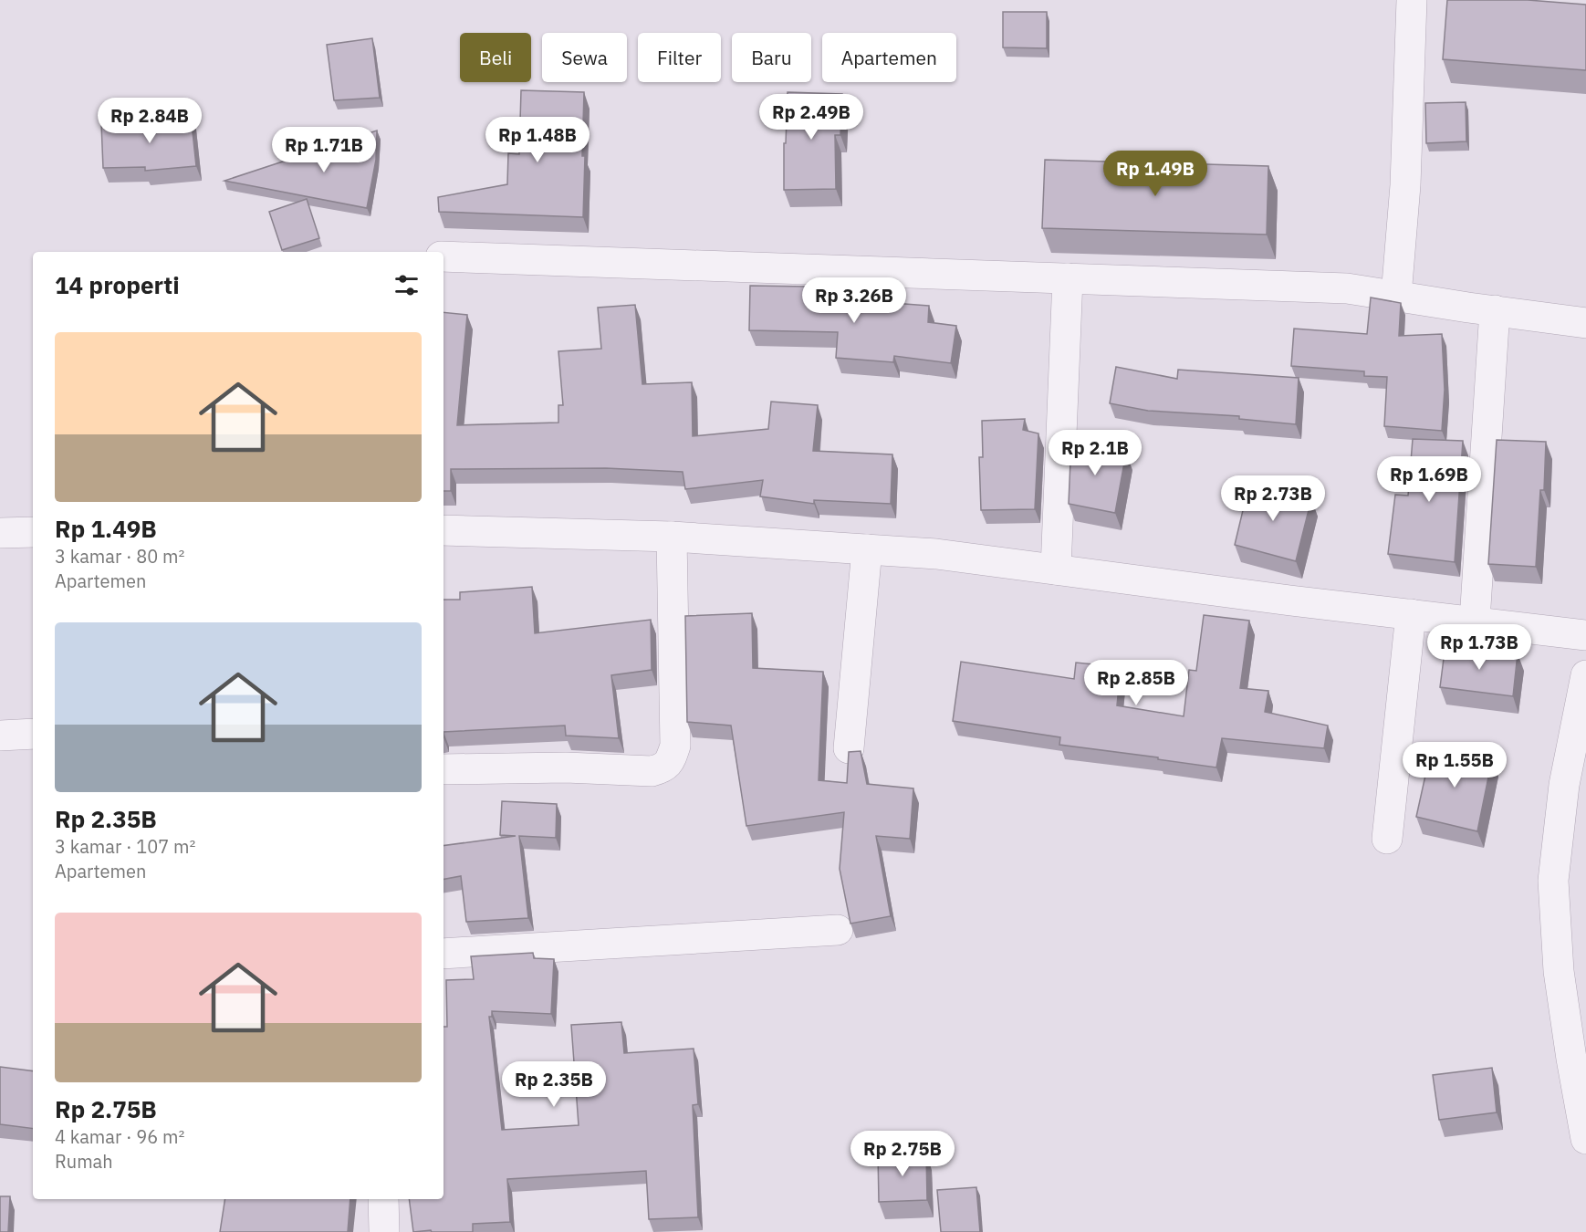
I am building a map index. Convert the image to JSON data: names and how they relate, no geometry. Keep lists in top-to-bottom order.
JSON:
{
  "page": {
    "chip": [
      "Beli",
      "Sewa",
      "Filter",
      "Baru",
      "Apartemen"
    ],
    "price": [
      "Rp 2.49B",
      "Rp 2.84B",
      "Rp 1.48B",
      "Rp 1.71B",
      "Rp 1.49B",
      "Rp 3.26B",
      "Rp 2.1B",
      "Rp 1.69B",
      "Rp 2.73B",
      "Rp 1.73B",
      "Rp 2.85B",
      "Rp 1.55B",
      "Rp 2.35B",
      "Rp 2.75B"
    ],
    "heading": "14 properti",
    "list": [
      {
        "name": "Rp 1.49B",
        "note": "3 kamar · 80 m² · Apartemen"
      },
      {
        "name": "Rp 2.35B",
        "note": "3 kamar · 107 m² · Apartemen"
      },
      {
        "name": "Rp 2.75B",
        "note": "4 kamar · 96 m² · Rumah"
      }
    ]
  }
}
